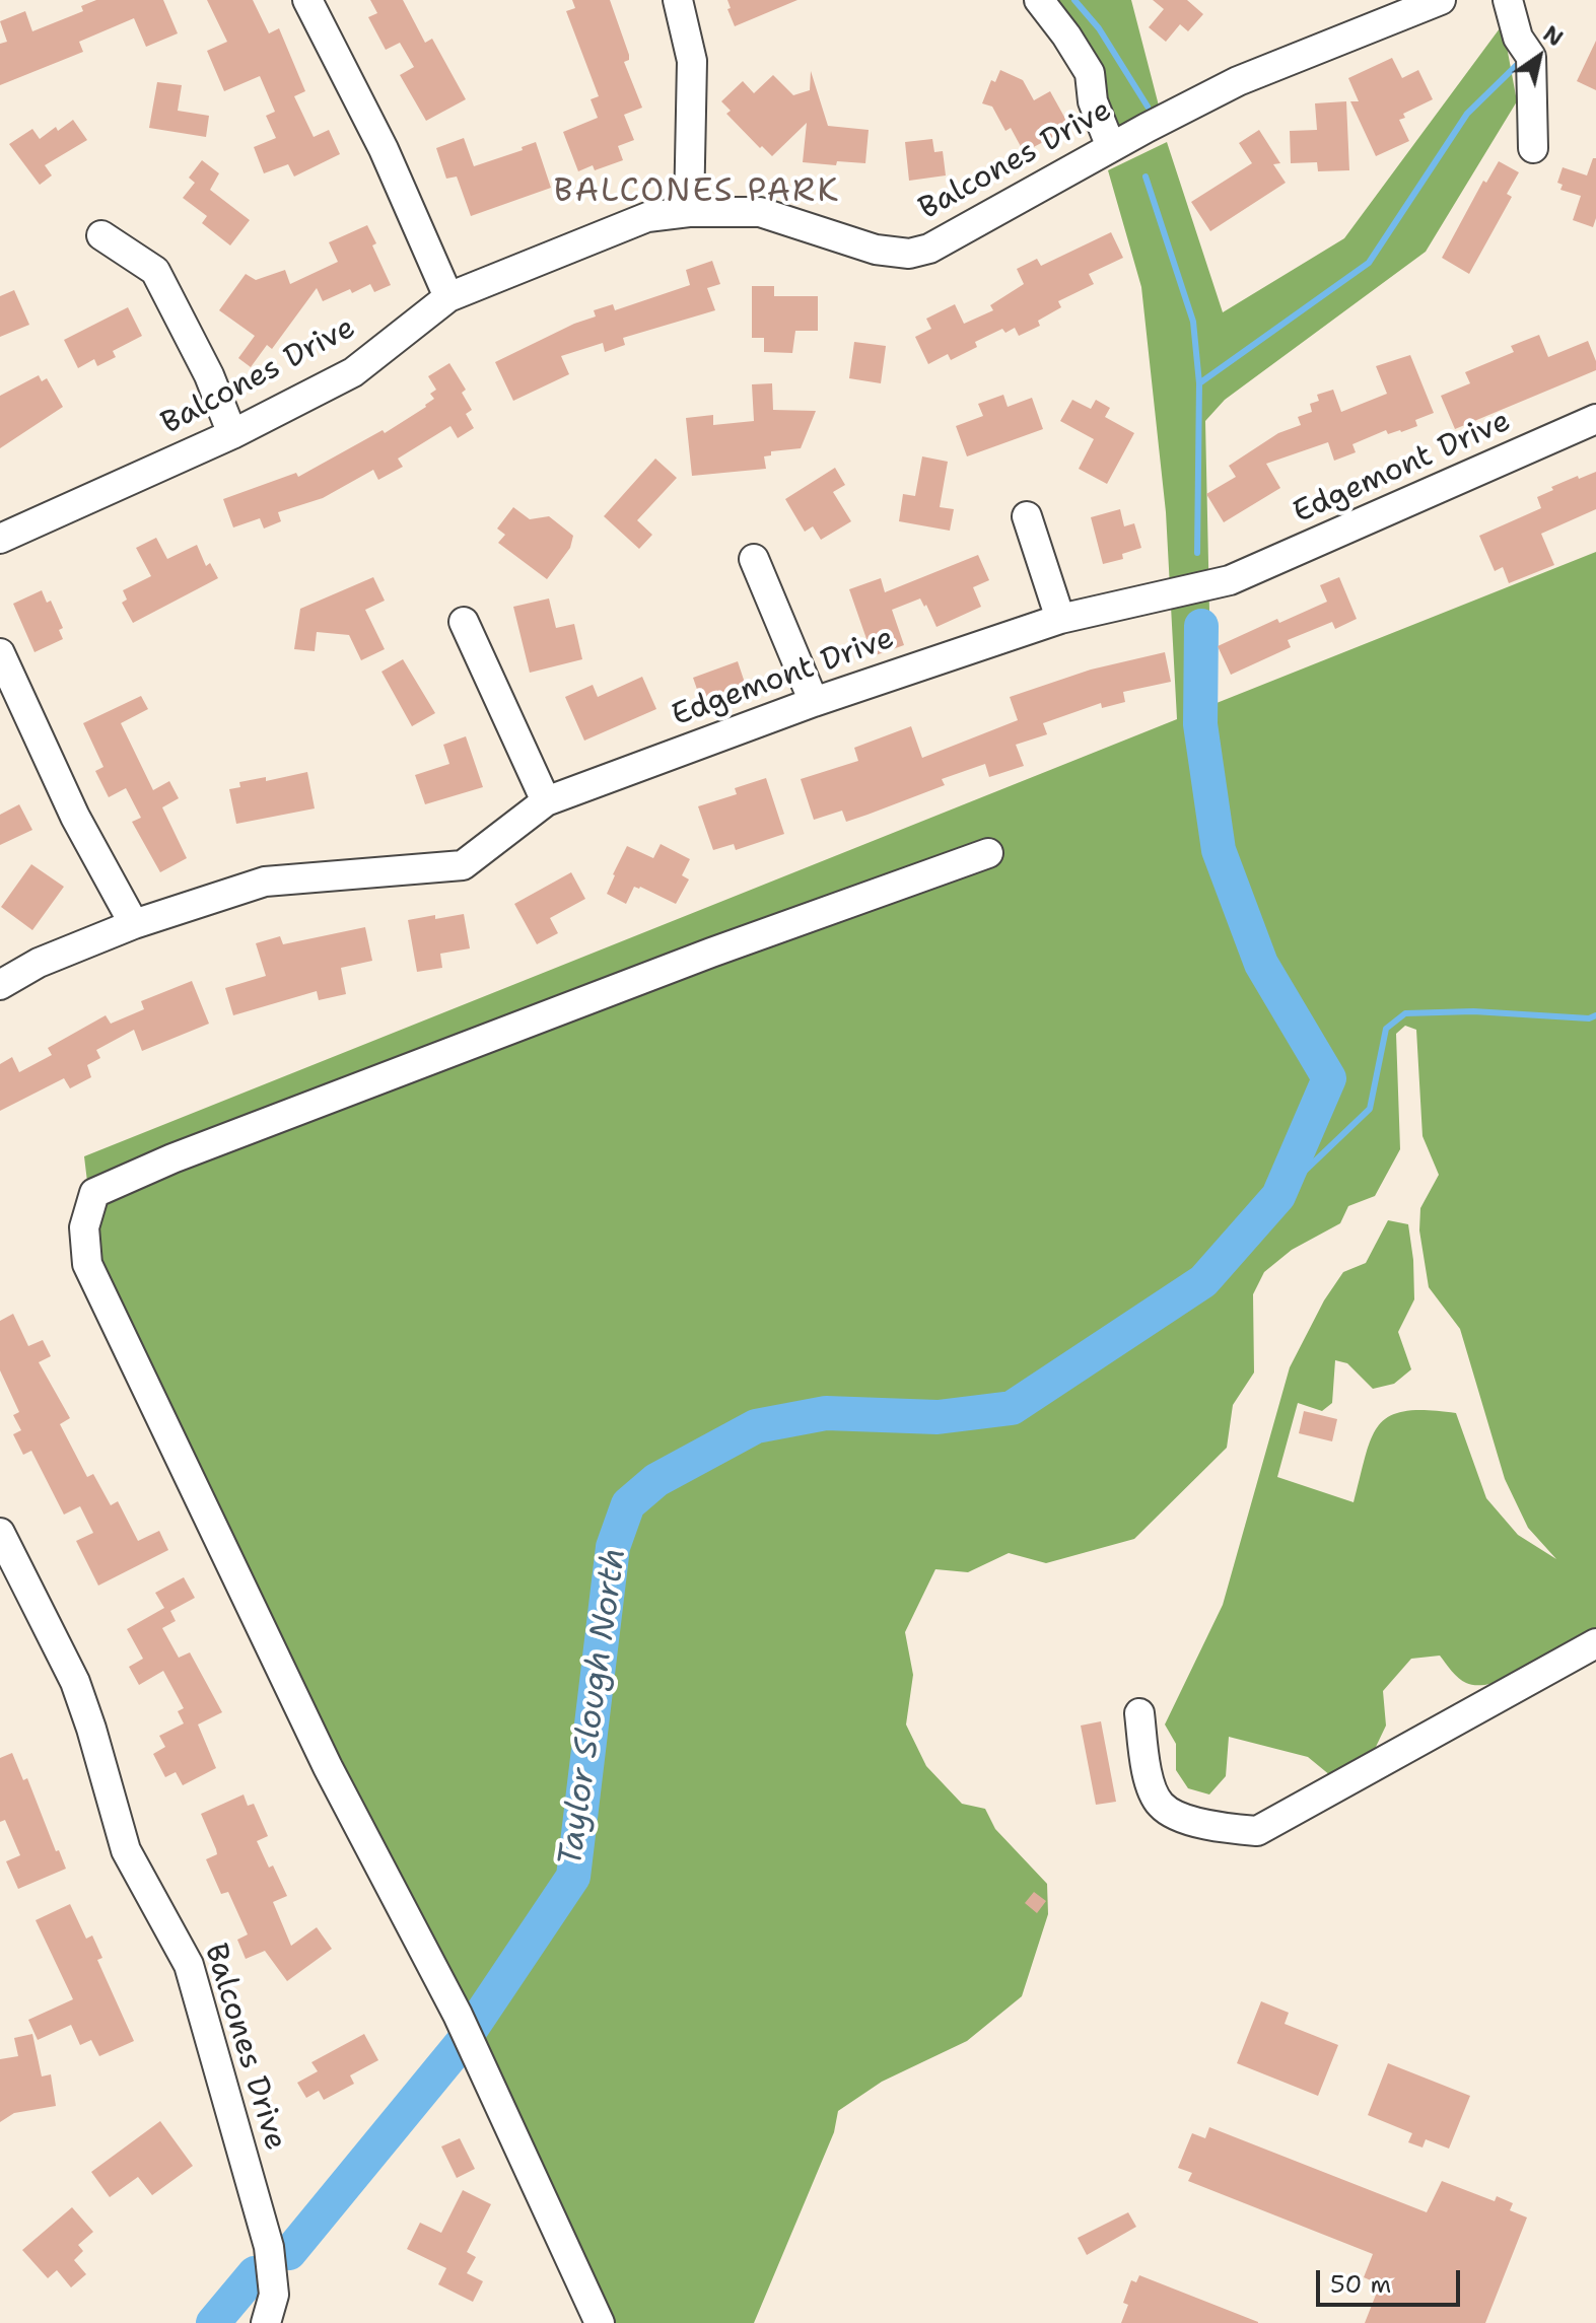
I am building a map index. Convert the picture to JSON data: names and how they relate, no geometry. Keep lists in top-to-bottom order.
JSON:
{
  "streets": {
    "street": ["Balcones Drive", "Edgemont Drive"]
  },
  "districts": ["BALCONES PARK"],
  "water": ["Taylor Slough North"],
  "scale_bar": "50 m",
  "north": "top right"
}
